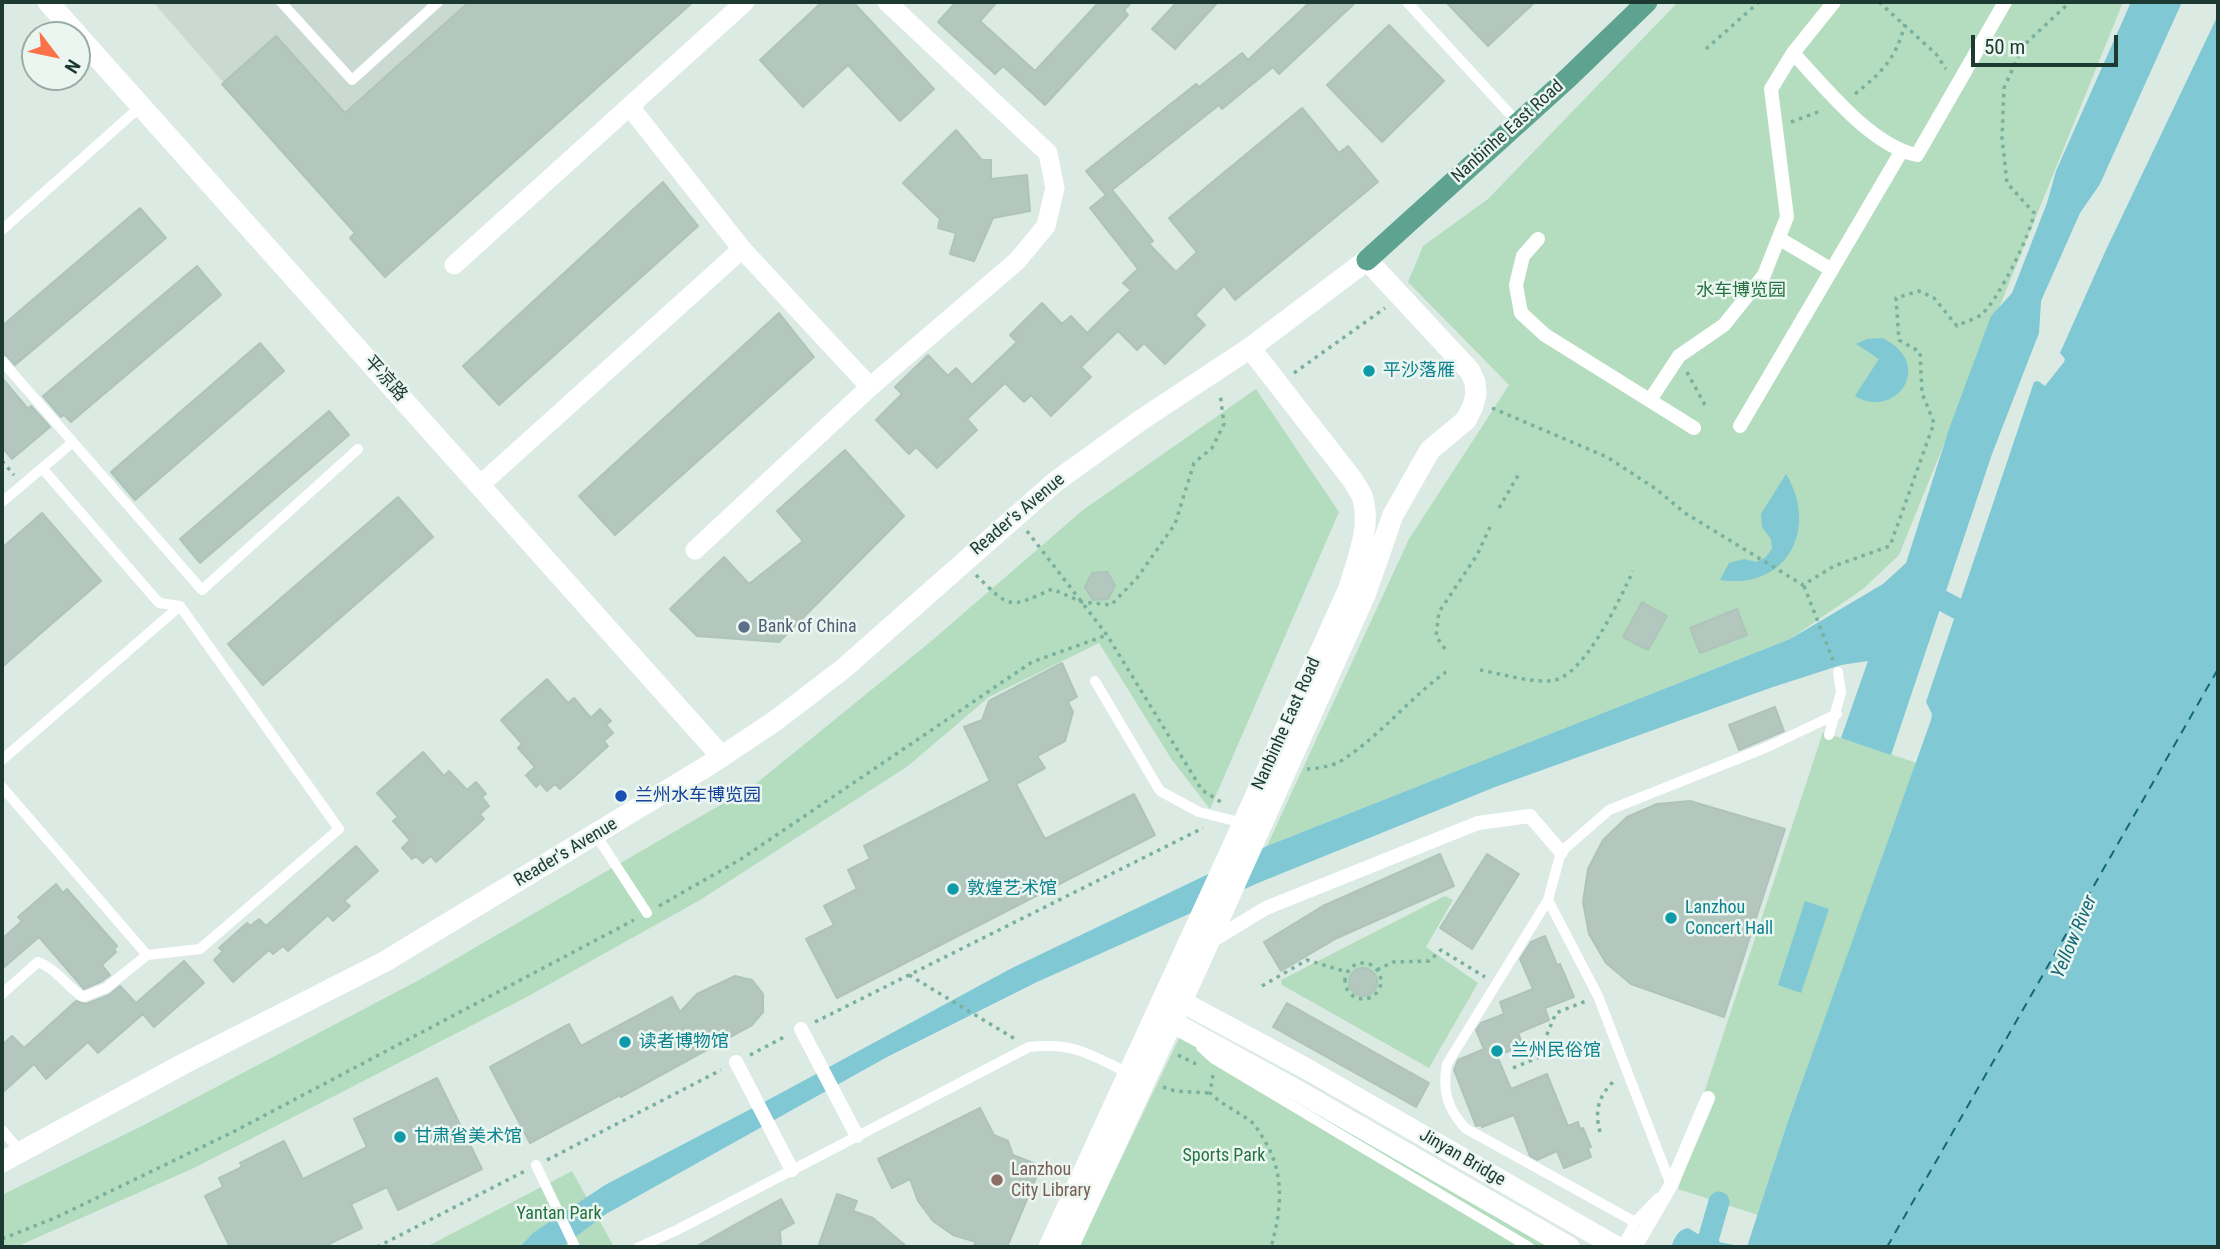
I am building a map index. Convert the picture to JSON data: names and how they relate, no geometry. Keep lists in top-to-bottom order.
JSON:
{
  "streets": {
    "main road": [
      "Nanbinhe East Road",
      "平凉路",
      "Reader's Avenue",
      "Jinyan Bridge"
    ]
  },
  "crossings": [
    ["Nanbinhe East Road", "Reader's Avenue"],
    ["Nanbinhe East Road", "Jinyan Bridge"],
    ["平凉路", "Reader's Avenue"]
  ],
  "water": ["Yellow River"],
  "parks": ["水车博览园", "Sports Park", "Yantan Park"],
  "places": [
    "平沙落雁",
    "Bank of China",
    "兰州水车博览园",
    "敦煌艺术馆",
    "Lanzhou Concert Hall",
    "读者博物馆",
    "兰州民俗馆",
    "甘肃省美术馆",
    "Lanzhou City Library"
  ],
  "scale_bar": "50 m",
  "north": "bottom right"
}
